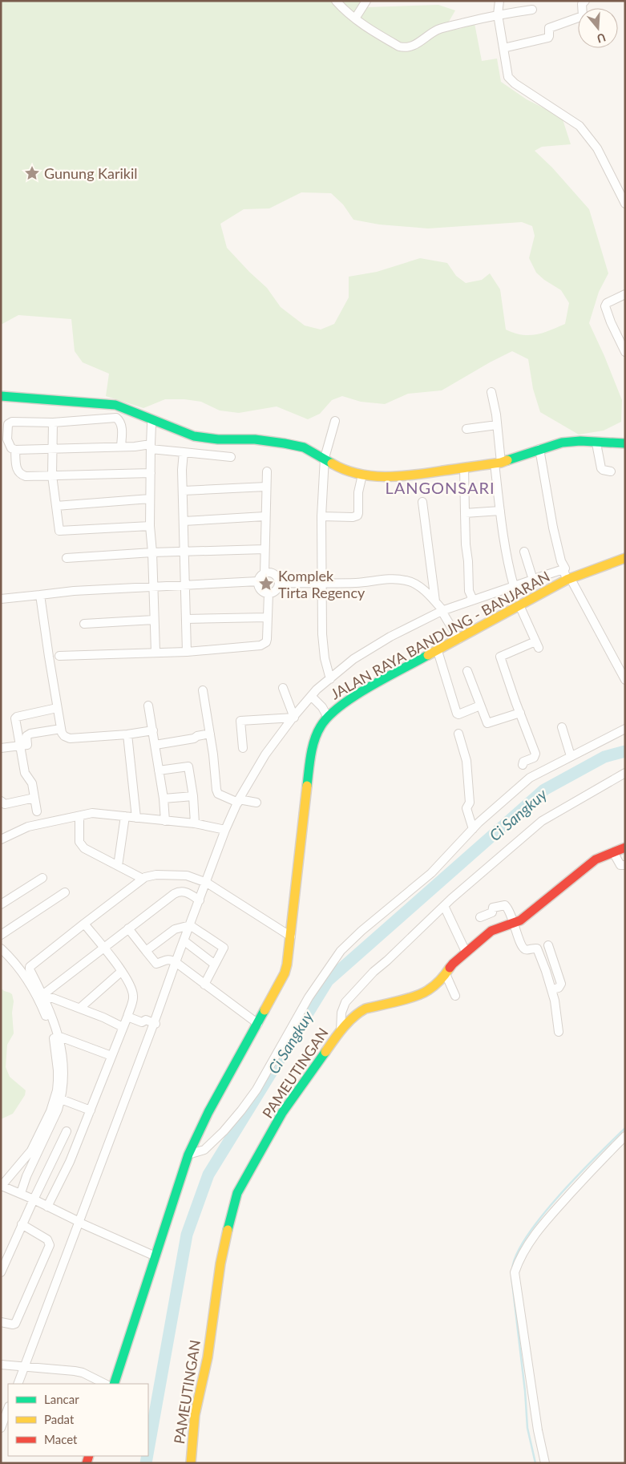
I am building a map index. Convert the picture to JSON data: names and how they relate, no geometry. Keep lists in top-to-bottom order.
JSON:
{
  "streets": {
    "street": ["JALAN RAYA BANDUNG - BANJARAN", "PAMEUTINGAN"]
  },
  "districts": ["LANGONSARI"],
  "water": ["Ci Sangkuy"],
  "places": {
    "place": ["Gunung Karikil", "Komplek Tirta Regency"]
  },
  "legend": ["Lancar", "Padat", "Macet"],
  "north": "bottom"
}
